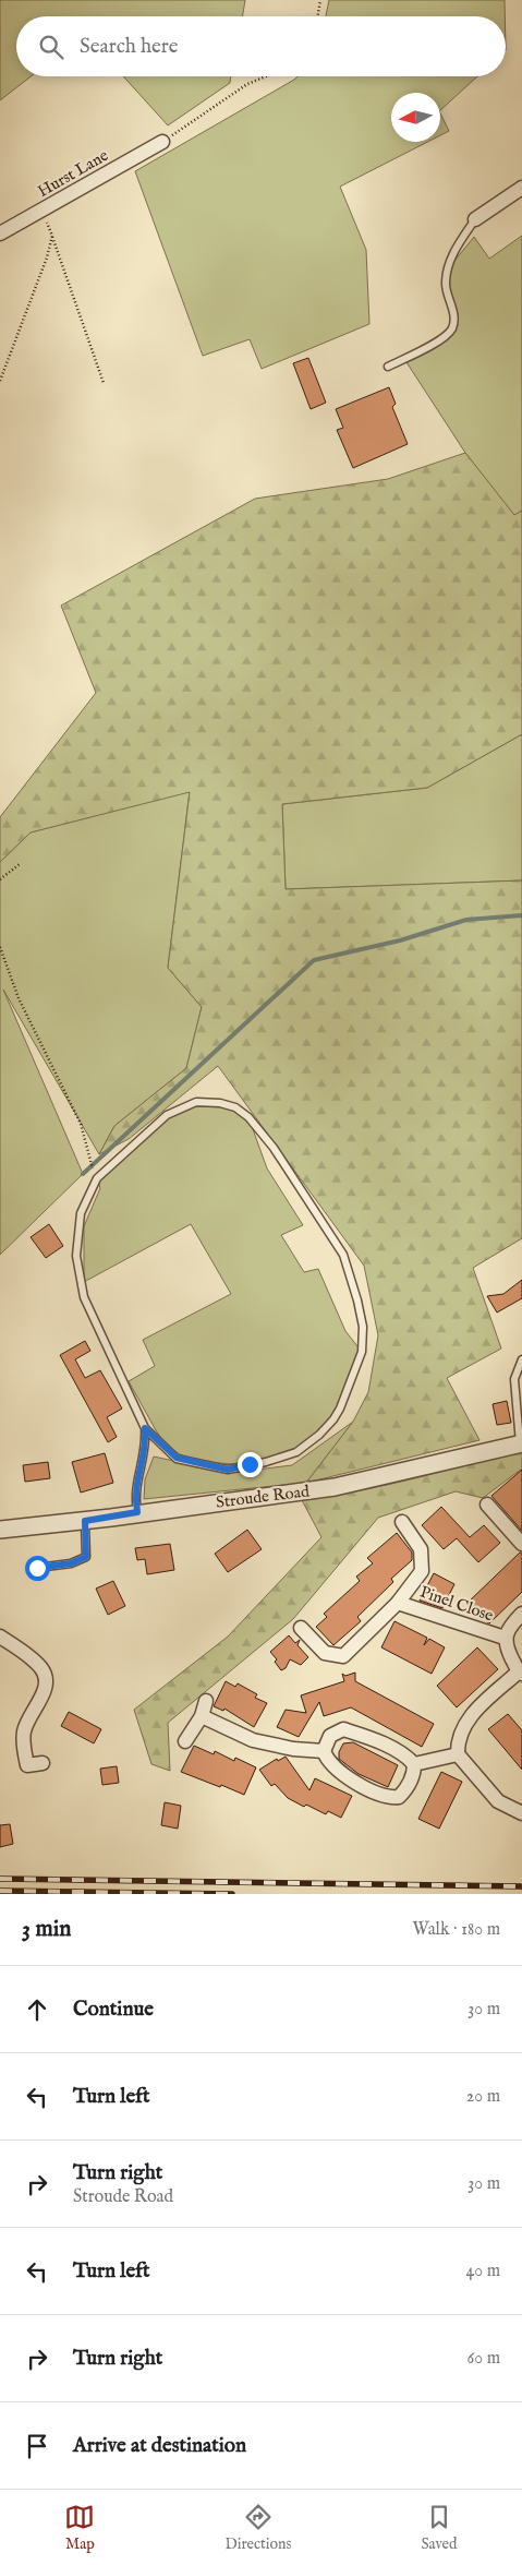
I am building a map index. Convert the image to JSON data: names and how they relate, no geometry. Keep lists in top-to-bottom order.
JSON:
{
  "streets": {
    "street": ["Hurst Lane", "Stroude Road", "Pinel Close"]
  },
  "north": "left",
  "page": {
    "search": "Search here",
    "heading": ["3 min", "Walk · 180 m"],
    "list": [
      ["Continue", "30 m"],
      ["Turn left", "20 m"],
      ["Turn right", "Stroude Road", "30 m"],
      ["Turn left", "40 m"],
      ["Turn right", "60 m"],
      "Arrive at destination"
    ],
    "nav": ["Map", "Directions", "Saved"]
  }
}
